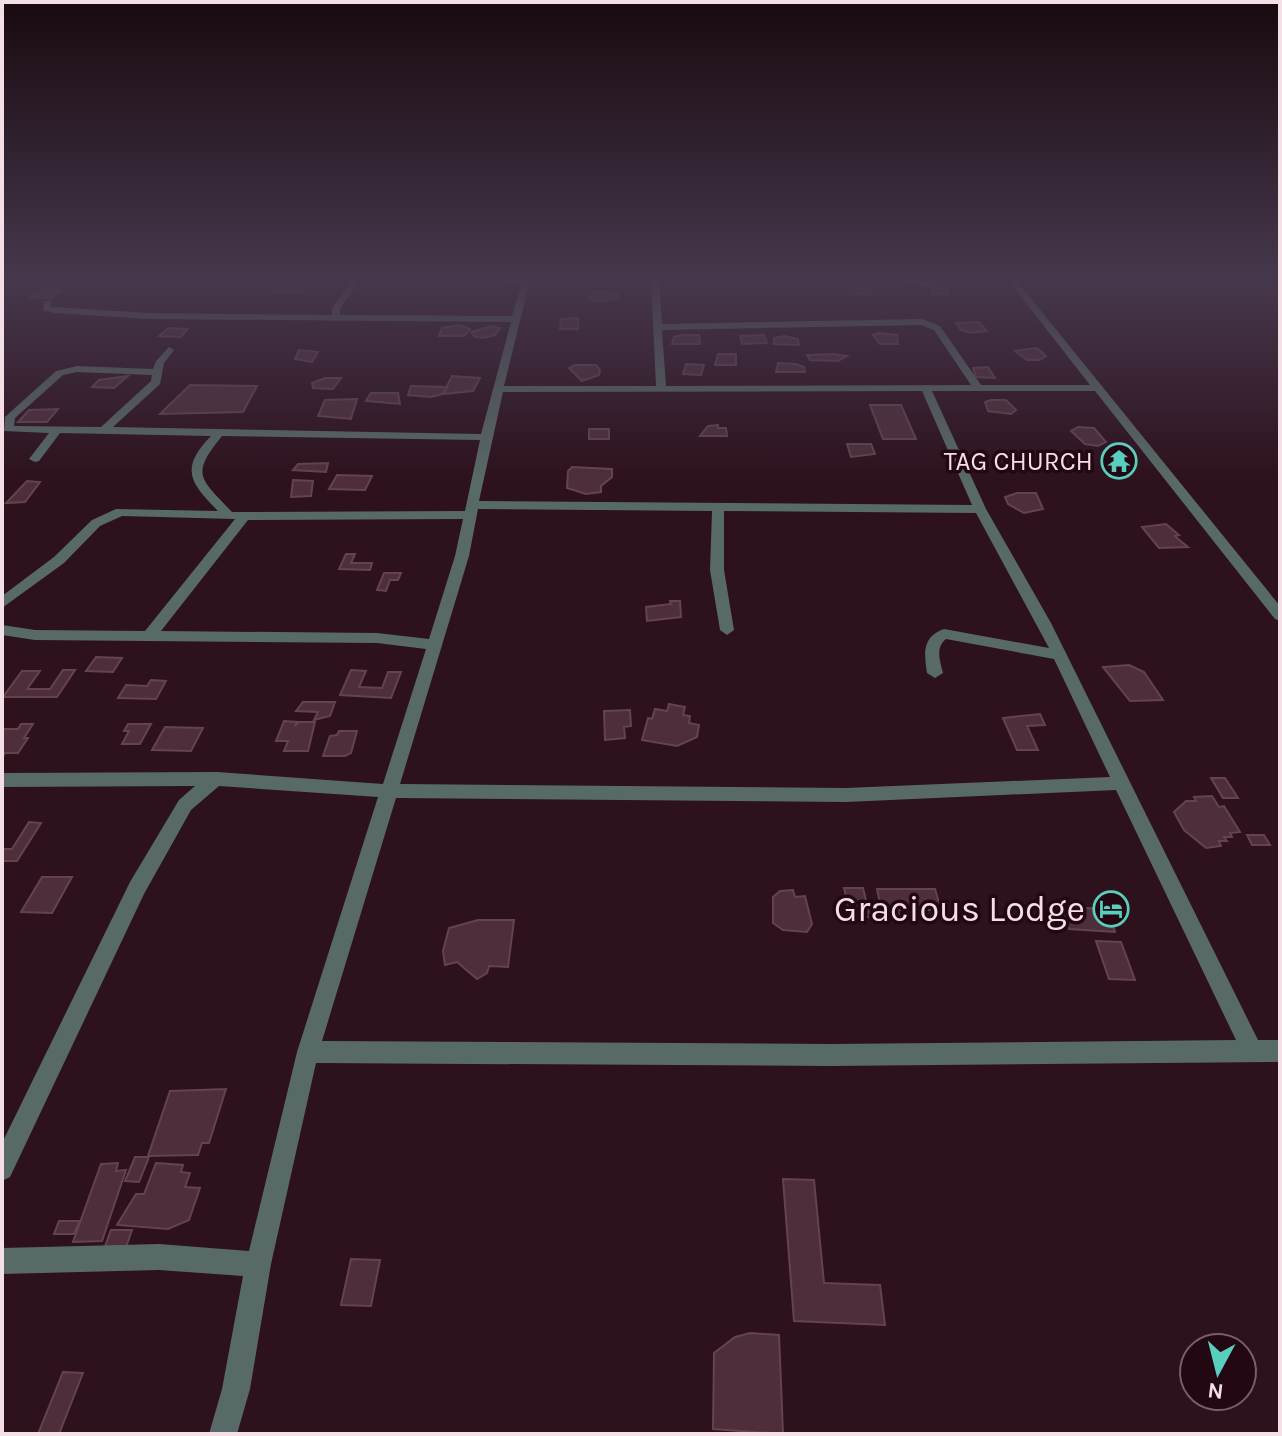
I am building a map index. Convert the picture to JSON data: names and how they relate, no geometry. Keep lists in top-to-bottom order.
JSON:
{
  "places": {
    "temple": ["TAG CHURCH"],
    "hotel": ["Gracious Lodge"]
  },
  "north": "bottom"
}
